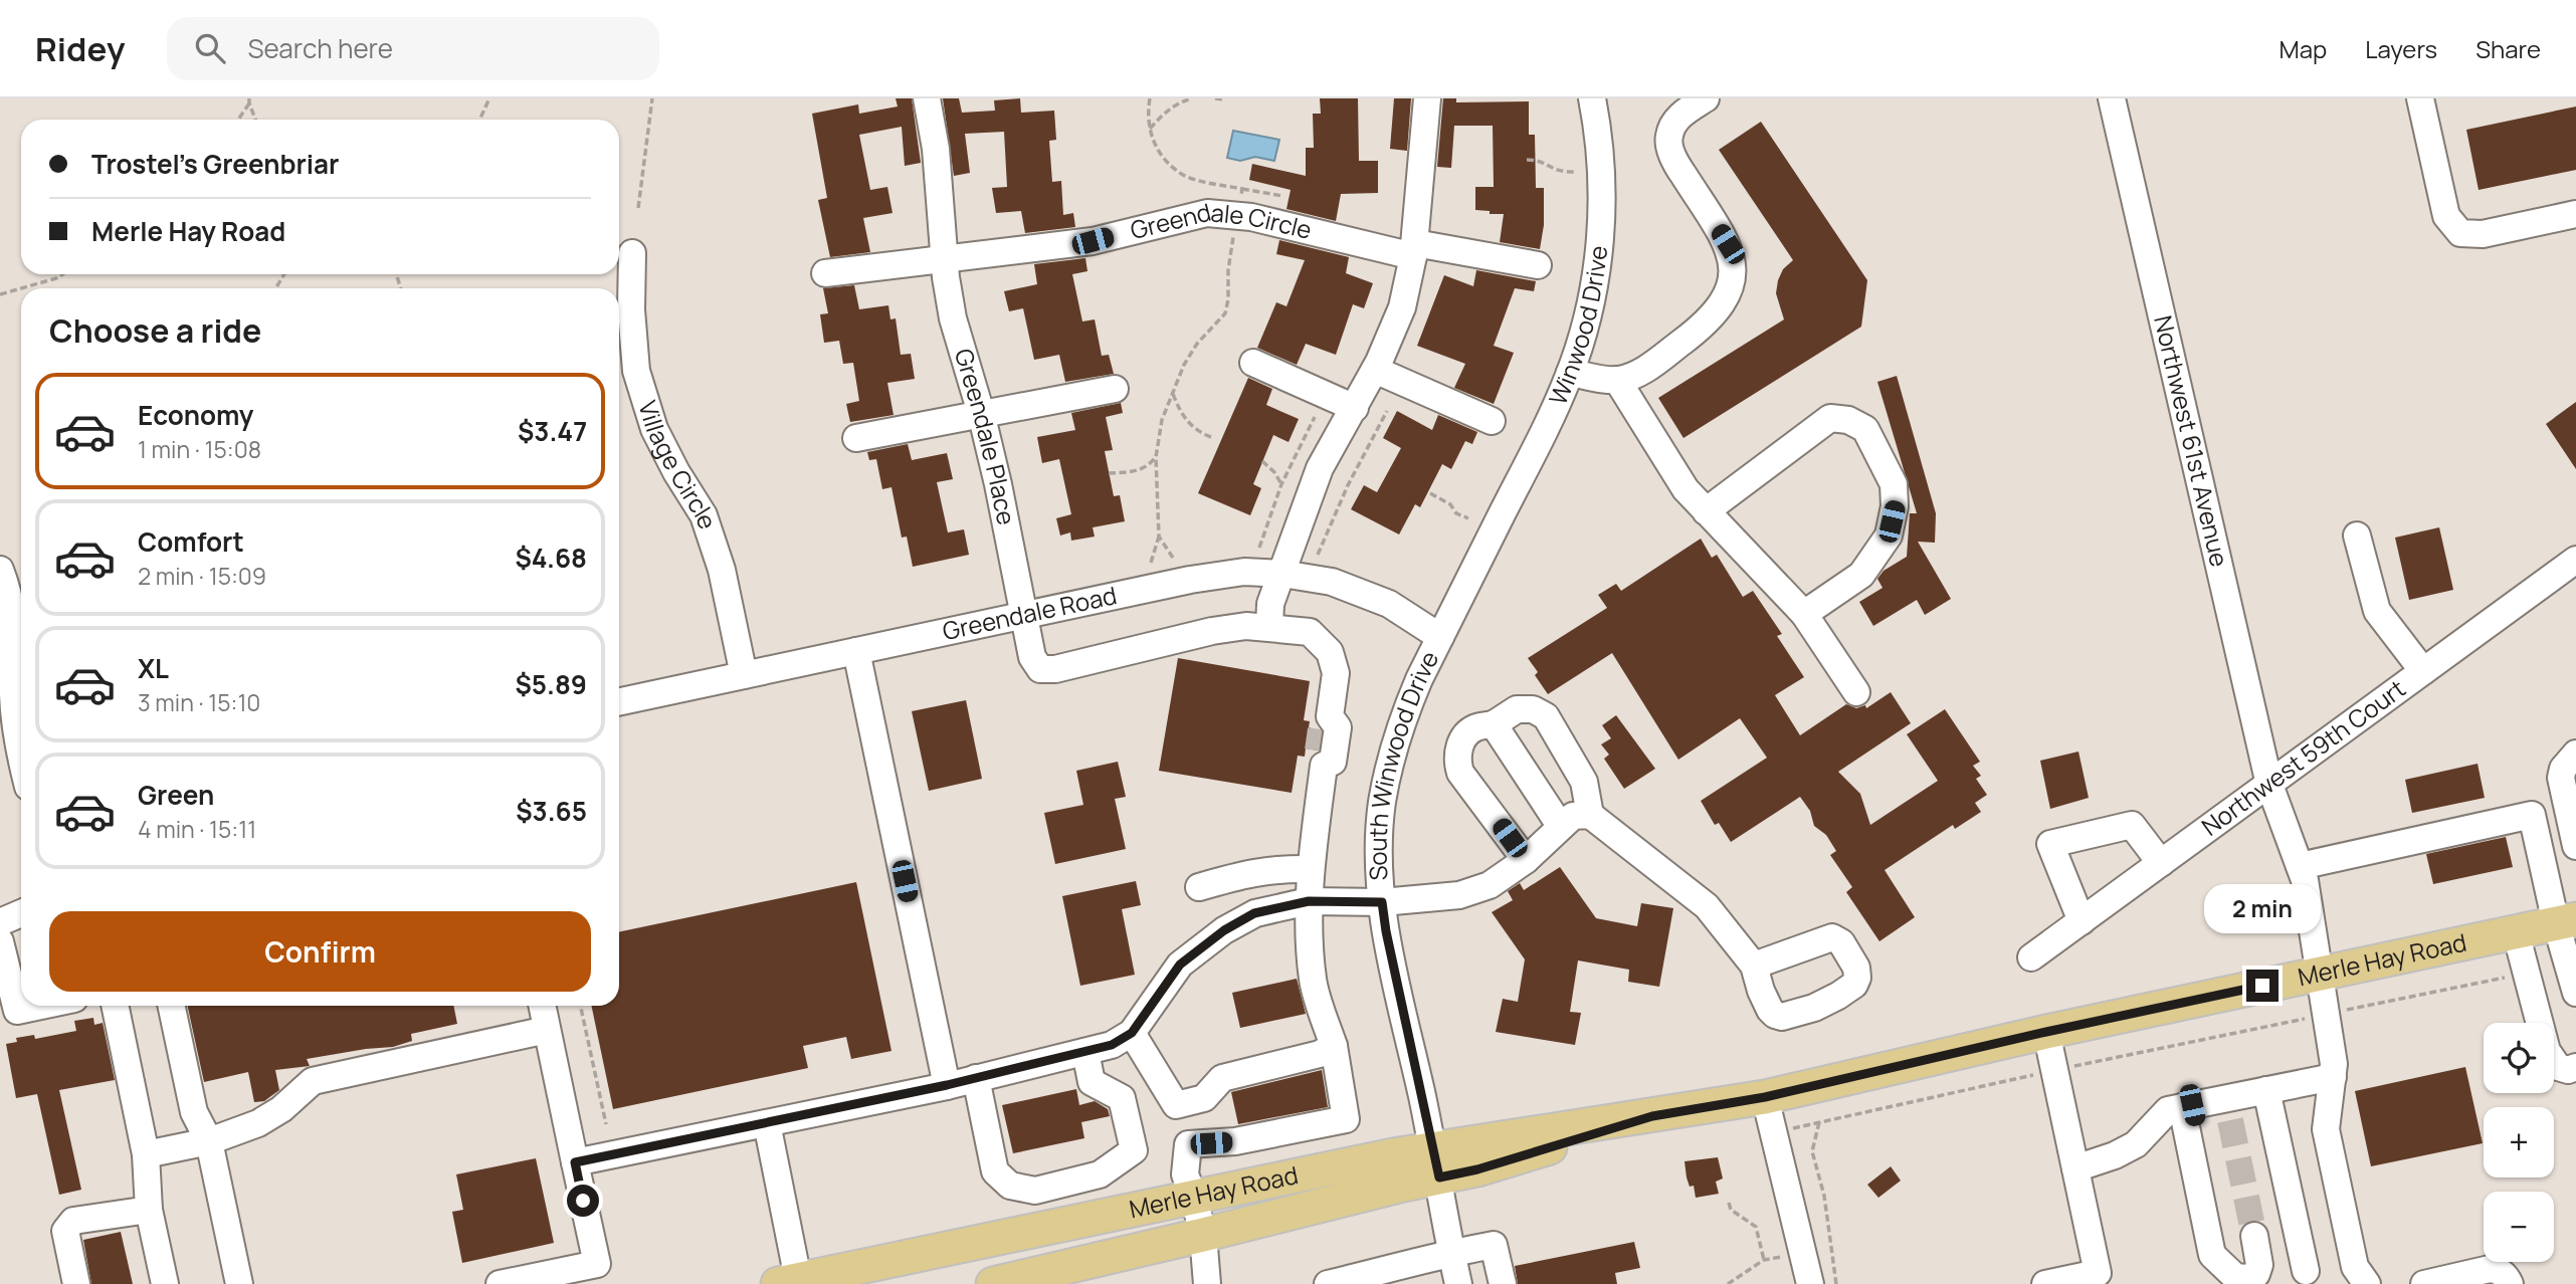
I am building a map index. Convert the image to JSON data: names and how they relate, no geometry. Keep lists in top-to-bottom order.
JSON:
{
  "streets": {
    "main road": ["Merle Hay Road"],
    "street": [
      "Greendale Circle",
      "Winwood Drive",
      "Greendale Place",
      "Northwest 61st Avenue",
      "Village Circle",
      "Greendale Road",
      "Northwest 59th Court",
      "South Winwood Drive"
    ]
  },
  "crossings": [
    ["Greendale Circle", "Greendale Place"],
    ["Winwood Drive", "South Winwood Drive"],
    ["Greendale Place", "Greendale Road"],
    ["Northwest 61st Avenue", "Northwest 59th Court"],
    ["Northwest 61st Avenue", "Merle Hay Road"],
    ["Village Circle", "Greendale Road"],
    ["Greendale Road", "South Winwood Drive"],
    ["South Winwood Drive", "Merle Hay Road"]
  ],
  "page": {
    "header": "Ridey",
    "search": "Search here",
    "nav": ["Map", "Layers", "Share"],
    "banner": ["Trostel's Greenbriar", "Merle Hay Road"],
    "heading": "Choose a ride",
    "list": [
      {
        "name": "Economy",
        "note": "1 min · 15:08",
        "value": "$3.47"
      },
      {
        "name": "Comfort",
        "note": "2 min · 15:09",
        "value": "$4.68"
      },
      {
        "name": "XL",
        "note": "3 min · 15:10",
        "value": "$5.89"
      },
      {
        "name": "Green",
        "note": "4 min · 15:11",
        "value": "$3.65"
      }
    ],
    "bubble": "2 min",
    "buttons": "Confirm",
    "map_buttons": ["+", "−"]
  }
}
